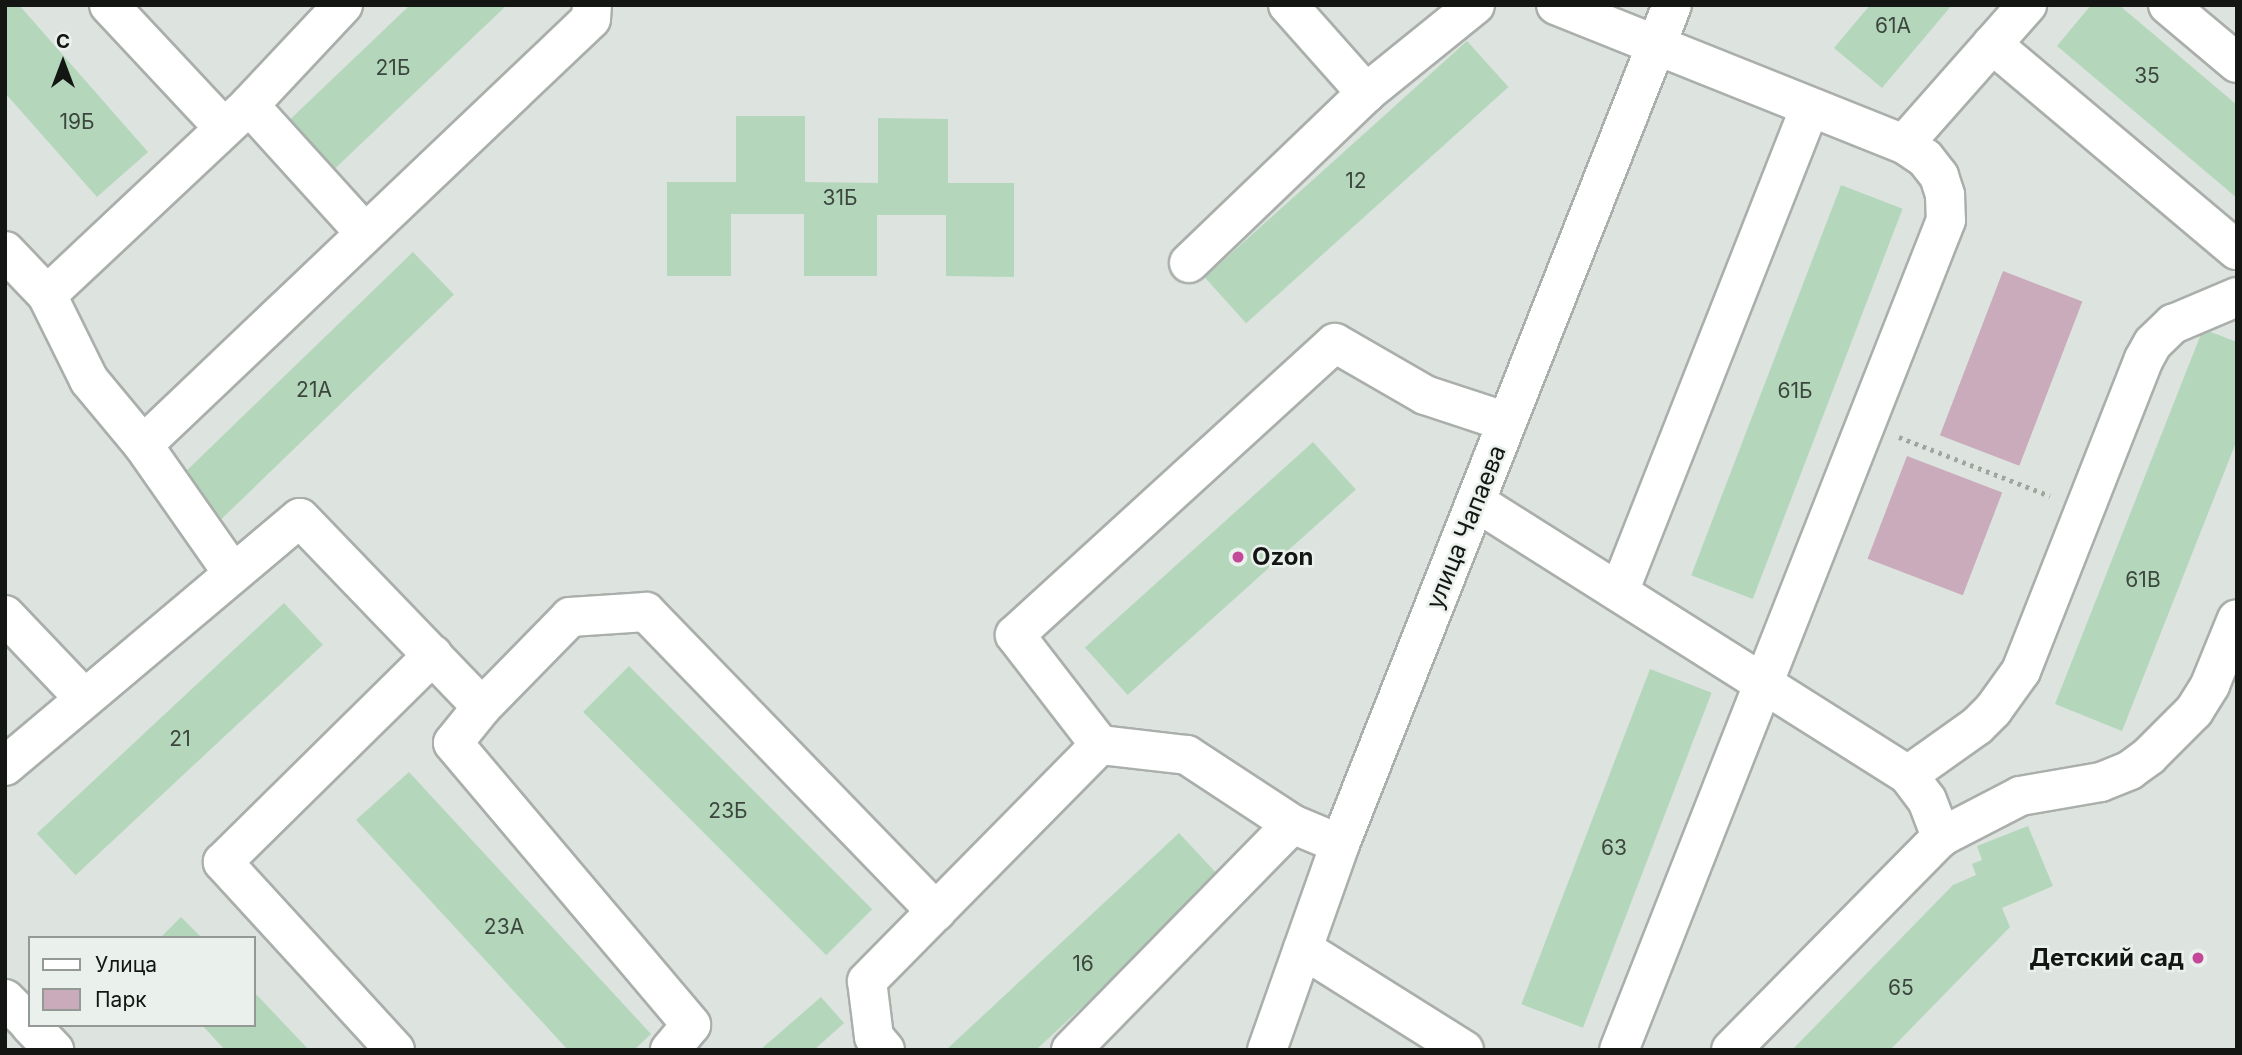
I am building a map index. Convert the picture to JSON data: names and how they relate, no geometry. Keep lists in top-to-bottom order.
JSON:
{
  "streets": {
    "main road": ["улица Чапаева"]
  },
  "places": ["Ozon", "Детский сад"],
  "house_numbers": [
    "61А",
    "21Б",
    "35",
    "19Б",
    "12",
    "31Б",
    "21А",
    "61Б",
    "61В",
    "21",
    "23Б",
    "63",
    "23А",
    "16",
    "65"
  ],
  "legend": ["Улица", "Парк"],
  "north": "top"
}
